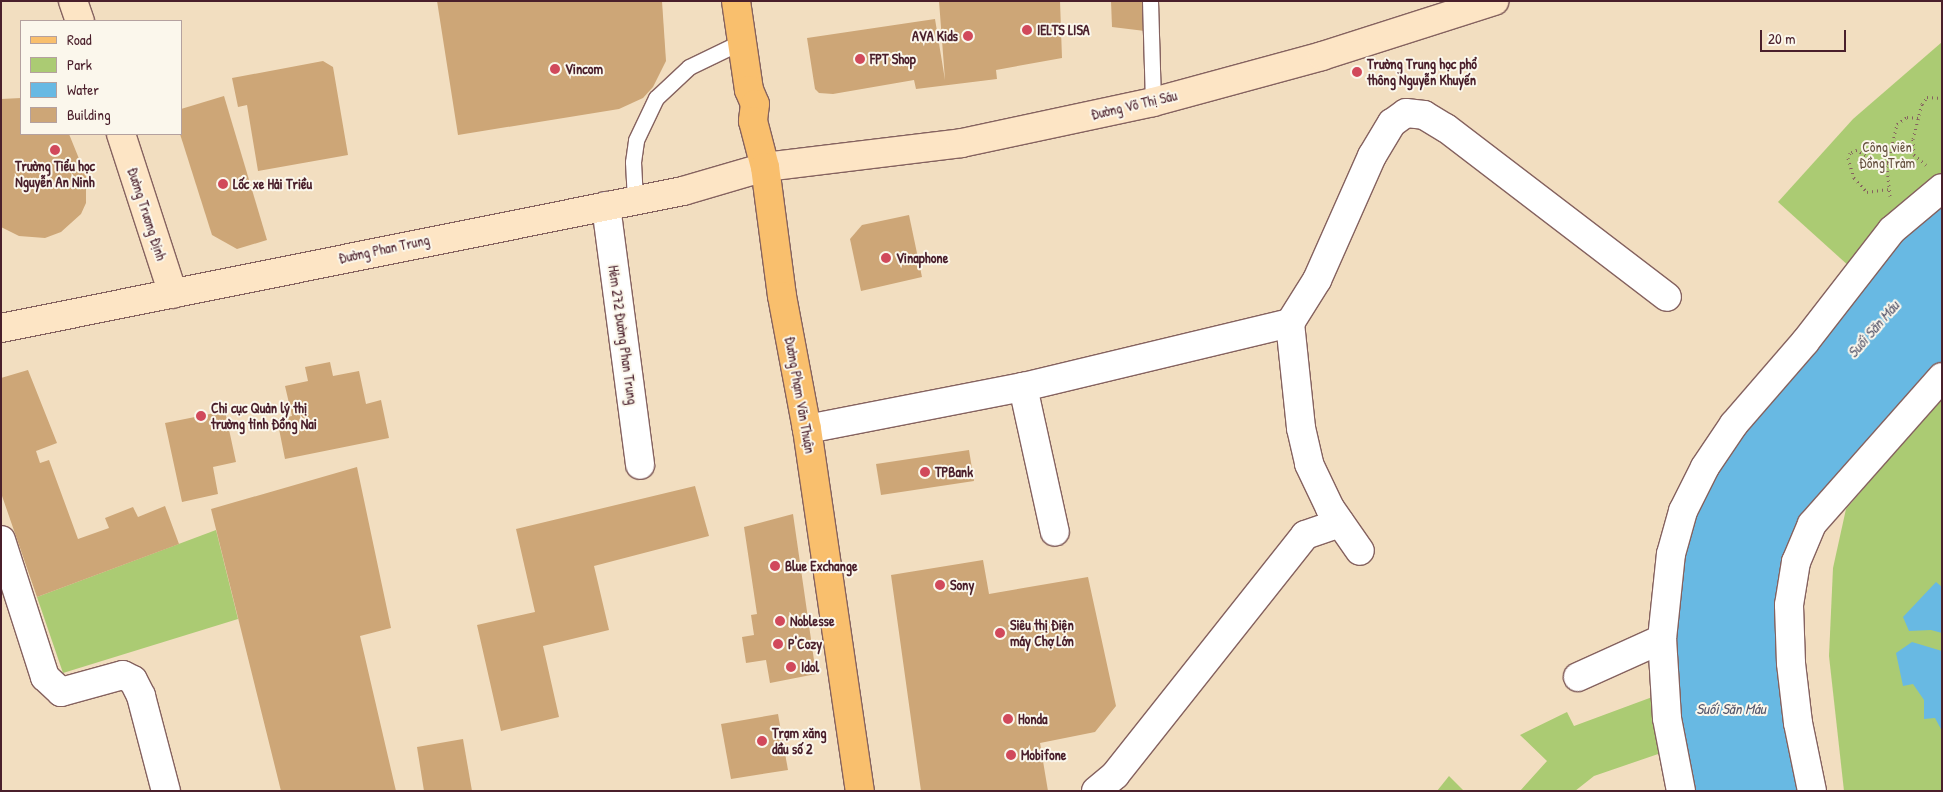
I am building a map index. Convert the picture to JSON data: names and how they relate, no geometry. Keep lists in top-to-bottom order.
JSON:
{
  "streets": {
    "main road": [
      "Đường Võ Thị Sáu",
      "Đường Trương Định",
      "Đường Phan Trung",
      "Đường Phạm Văn Thuận"
    ],
    "street": ["Hẻm 272 Đường Phan Trung"]
  },
  "crossings": [
    ["Đường Võ Thị Sáu", "Đường Phan Trung"],
    ["Đường Võ Thị Sáu", "Đường Phạm Văn Thuận"],
    ["Đường Trương Định", "Đường Phan Trung"],
    ["Đường Phan Trung", "Hẻm 272 Đường Phan Trung"],
    ["Đường Phan Trung", "Đường Phạm Văn Thuận"]
  ],
  "water": ["Suối Săn Máu"],
  "parks": ["Công viên Đồng Tràm"],
  "places": [
    "IELTS LISA",
    "AVA Kids",
    "FPT Shop",
    "Vincom",
    "Trường Trung học phổ thông Nguyễn Khuyến",
    "Trường Tiểu học Nguyễn An Ninh",
    "Lốc xe Hải Triều",
    "Vinaphone",
    "Chi cục Quản lý thị trường tỉnh Đồng Nai",
    "TPBank",
    "Blue Exchange",
    "Sony",
    "Noblesse",
    "Siêu thị Điện máy Chợ Lớn",
    "P'Cozy",
    "Idol",
    "Honda",
    "Trạm xăng dầu số 2",
    "Mobifone"
  ],
  "legend": [
    "Road",
    "Park",
    "Water",
    "Building"
  ],
  "scale_bar": "20 m"
}
